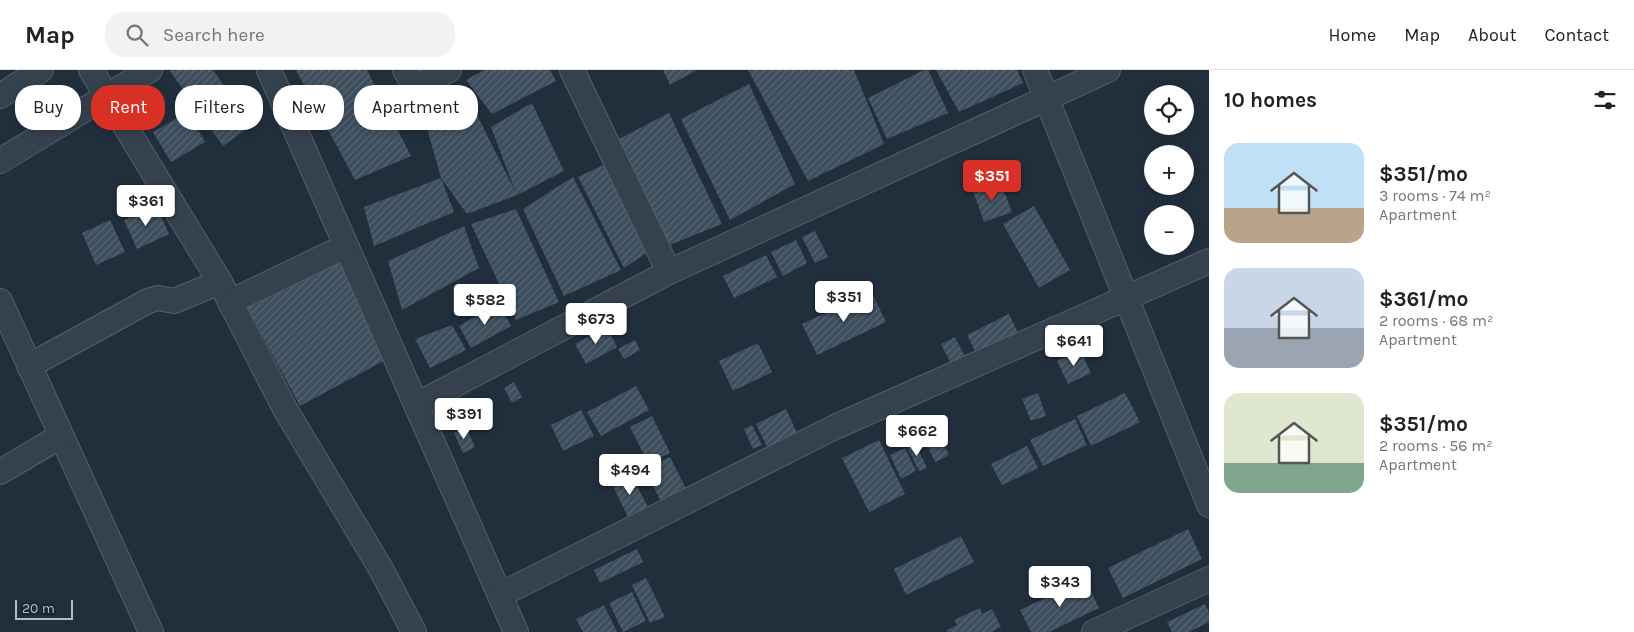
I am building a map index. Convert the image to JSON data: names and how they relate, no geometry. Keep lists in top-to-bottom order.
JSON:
{
  "scale_bar": "20 m",
  "page": {
    "header": "Map",
    "search": "Search here",
    "nav": [
      "Home",
      "Map",
      "About",
      "Contact"
    ],
    "heading": "10 homes",
    "map_buttons": ["+", "−"],
    "chip": [
      "Buy",
      "Rent",
      "Filters",
      "New",
      "Apartment"
    ],
    "list": [
      {
        "name": "$351/mo",
        "note": "3 rooms · 74 m² · Apartment"
      },
      {
        "name": "$361/mo",
        "note": "2 rooms · 68 m² · Apartment"
      },
      {
        "name": "$351/mo",
        "note": "2 rooms · 56 m² · Apartment"
      }
    ],
    "price": [
      "$351",
      "$361",
      "$351",
      "$582",
      "$673",
      "$641",
      "$391",
      "$662",
      "$494",
      "$343"
    ],
    "scale": "20 m"
  }
}
